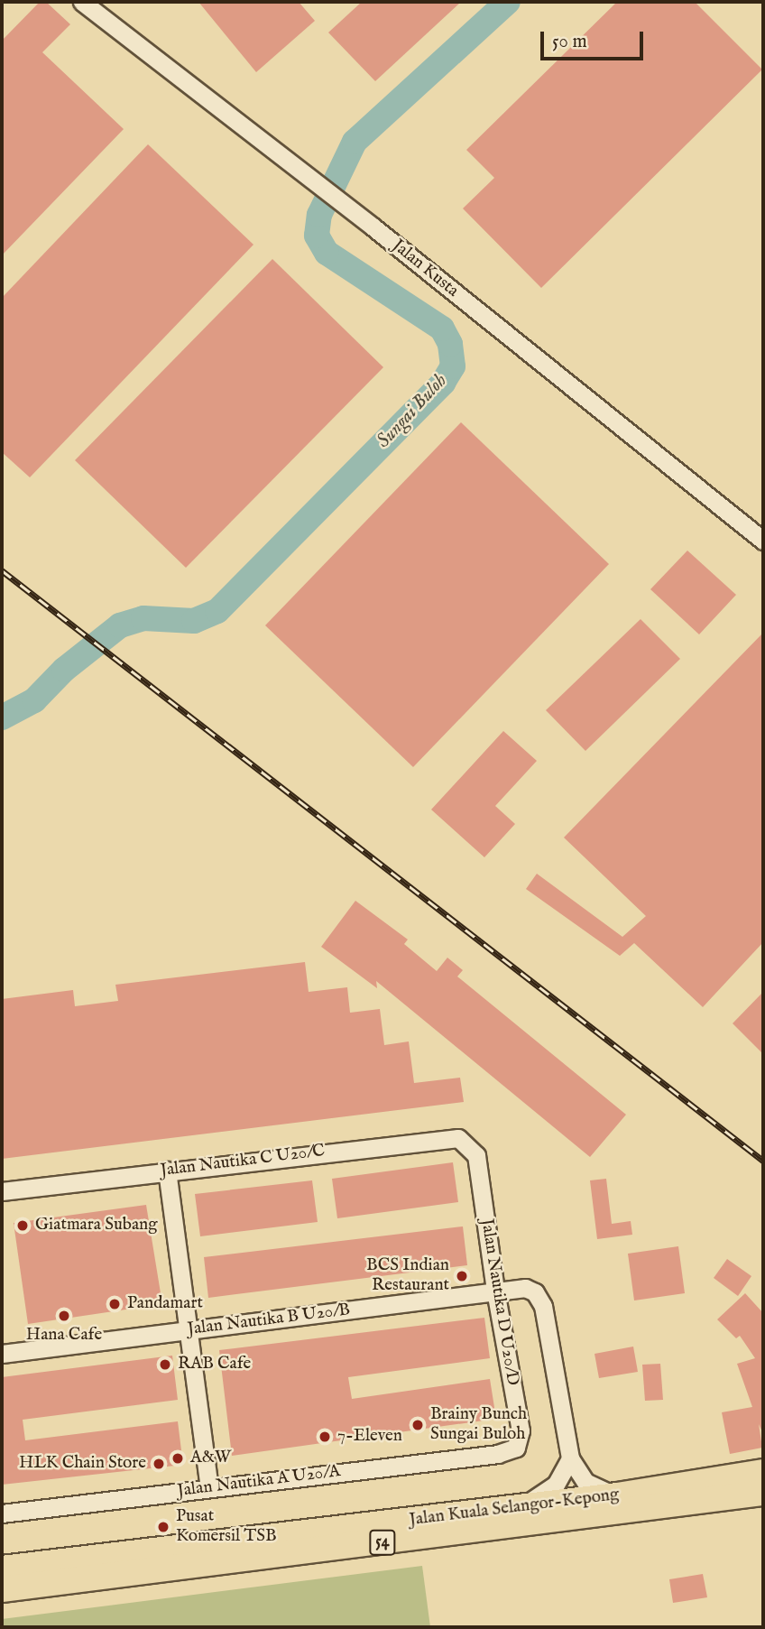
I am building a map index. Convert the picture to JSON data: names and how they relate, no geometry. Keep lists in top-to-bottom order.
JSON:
{
  "streets": {
    "highway": ["Jalan Kuala Selangor-Kepong", "54"],
    "street": [
      "Jalan Kusta",
      "Jalan Nautika C U20/C",
      "Jalan Nautika D U20/D",
      "Jalan Nautika B U20/B",
      "Jalan Nautika A U20/A"
    ]
  },
  "crossings": [
    ["Jalan Nautika C U20/C", "Jalan Nautika D U20/D"],
    ["Jalan Nautika D U20/D", "Jalan Nautika B U20/B"],
    ["Jalan Nautika D U20/D", "Jalan Nautika A U20/A"]
  ],
  "water": ["Sungai Buloh"],
  "places": [
    "Giatmara Subang",
    "BCS Indian Restaurant",
    "Pandamart",
    "Hana Cafe",
    "RAB Cafe",
    "Brainy Bunch Sungai Buloh",
    "7-Eleven",
    "A&W",
    "HLK Chain Store",
    "Pusat Komersil TSB"
  ],
  "scale_bar": "50 m"
}
